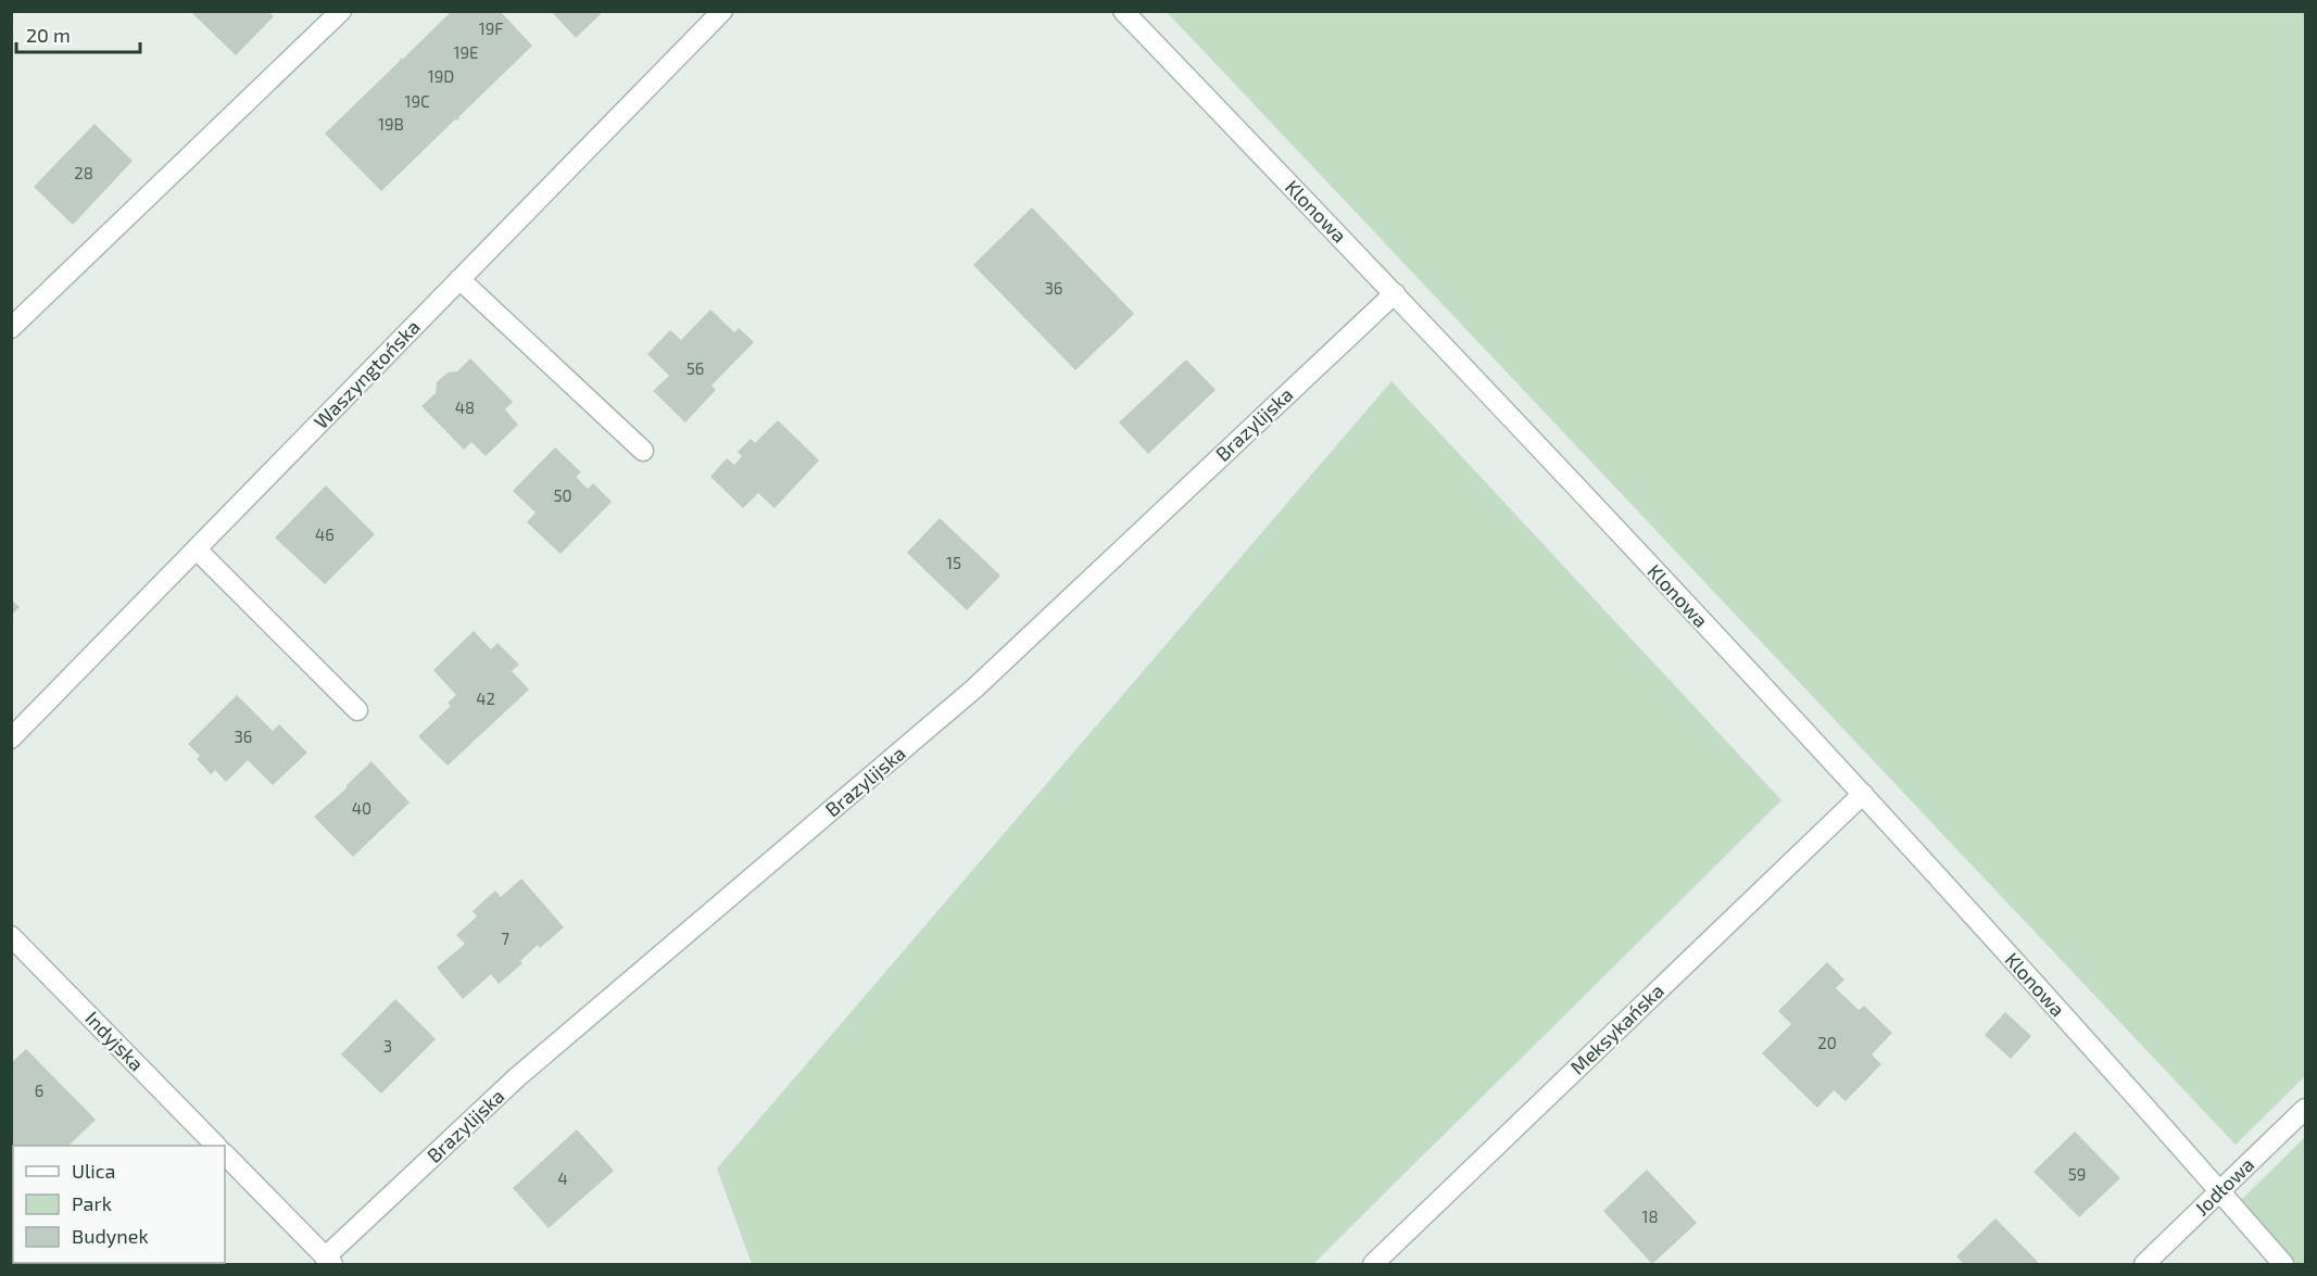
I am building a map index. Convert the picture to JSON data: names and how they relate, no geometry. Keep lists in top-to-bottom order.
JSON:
{
  "streets": {
    "street": [
      "Klonowa",
      "Waszyngtońska",
      "Brazylijska",
      "Meksykańska",
      "Indyjska",
      "Jodłowa"
    ]
  },
  "crossings": [
    ["Klonowa", "Brazylijska"],
    ["Klonowa", "Meksykańska"],
    ["Klonowa", "Jodłowa"]
  ],
  "house_numbers": [
    "19F",
    "19E",
    "19D",
    "19C",
    "19B",
    "28",
    "36",
    "56",
    "48",
    "50",
    "46",
    "15",
    "42",
    "36",
    "40",
    "7",
    "20",
    "3",
    "6",
    "59",
    "4",
    "18"
  ],
  "legend": ["Ulica", "Park", "Budynek"],
  "scale_bar": "20 m"
}
